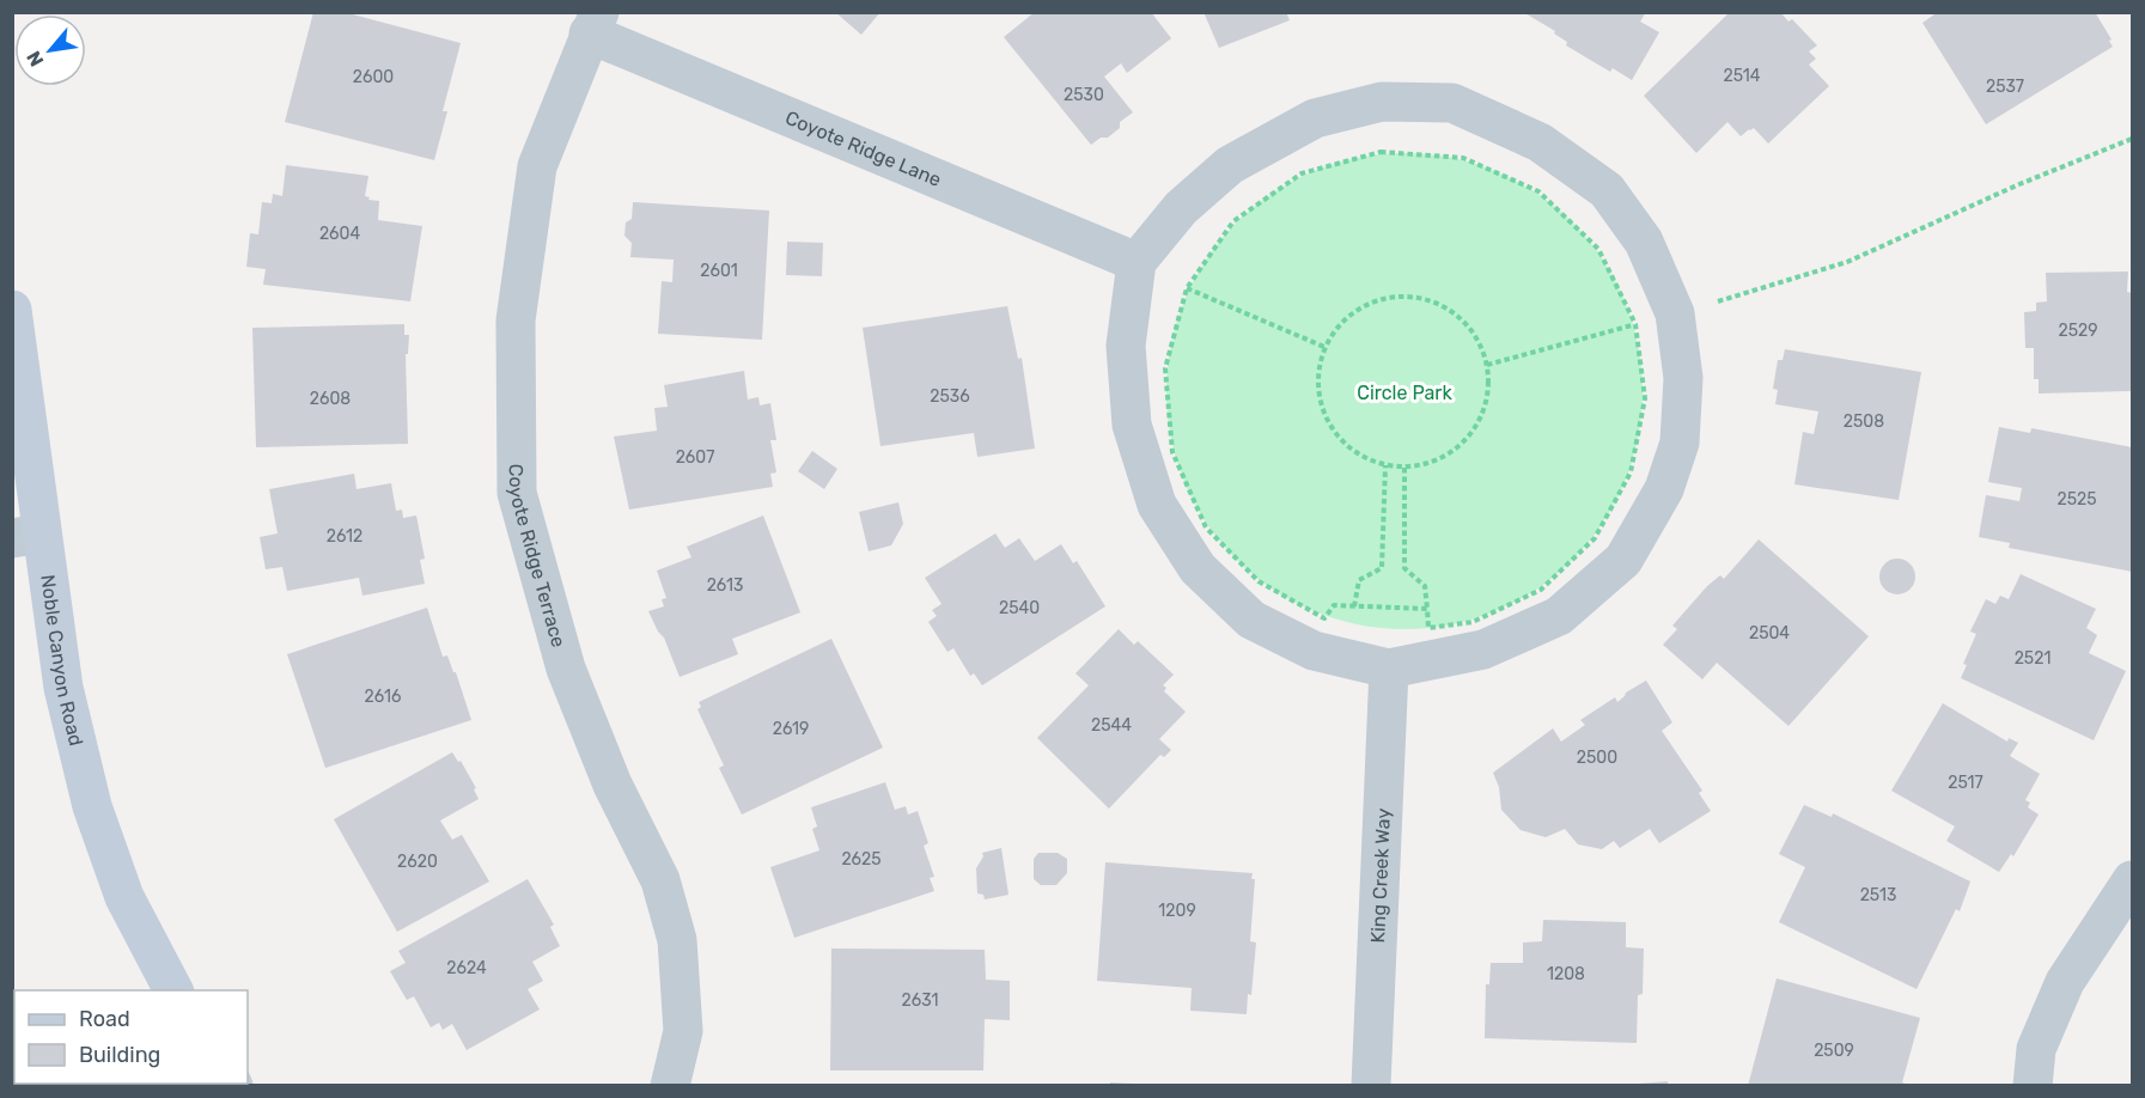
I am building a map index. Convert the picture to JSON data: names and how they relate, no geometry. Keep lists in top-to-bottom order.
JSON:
{
  "streets": {
    "street": [
      "Coyote Ridge Lane",
      "Coyote Ridge Terrace",
      "Noble Canyon Road",
      "King Creek Way"
    ]
  },
  "crossings": [
    ["Coyote Ridge Lane", "Coyote Ridge Terrace"]
  ],
  "parks": ["Circle Park"],
  "house_numbers": [
    "2514",
    "2600",
    "2537",
    "2530",
    "2604",
    "2601",
    "2529",
    "2536",
    "2608",
    "2508",
    "2607",
    "2525",
    "2612",
    "2613",
    "2540",
    "2504",
    "2521",
    "2616",
    "2544",
    "2619",
    "2500",
    "2517",
    "2625",
    "2620",
    "2513",
    "1209",
    "2624",
    "1208",
    "2631",
    "2509"
  ],
  "legend": ["Road", "Building"],
  "north": "bottom left"
}
